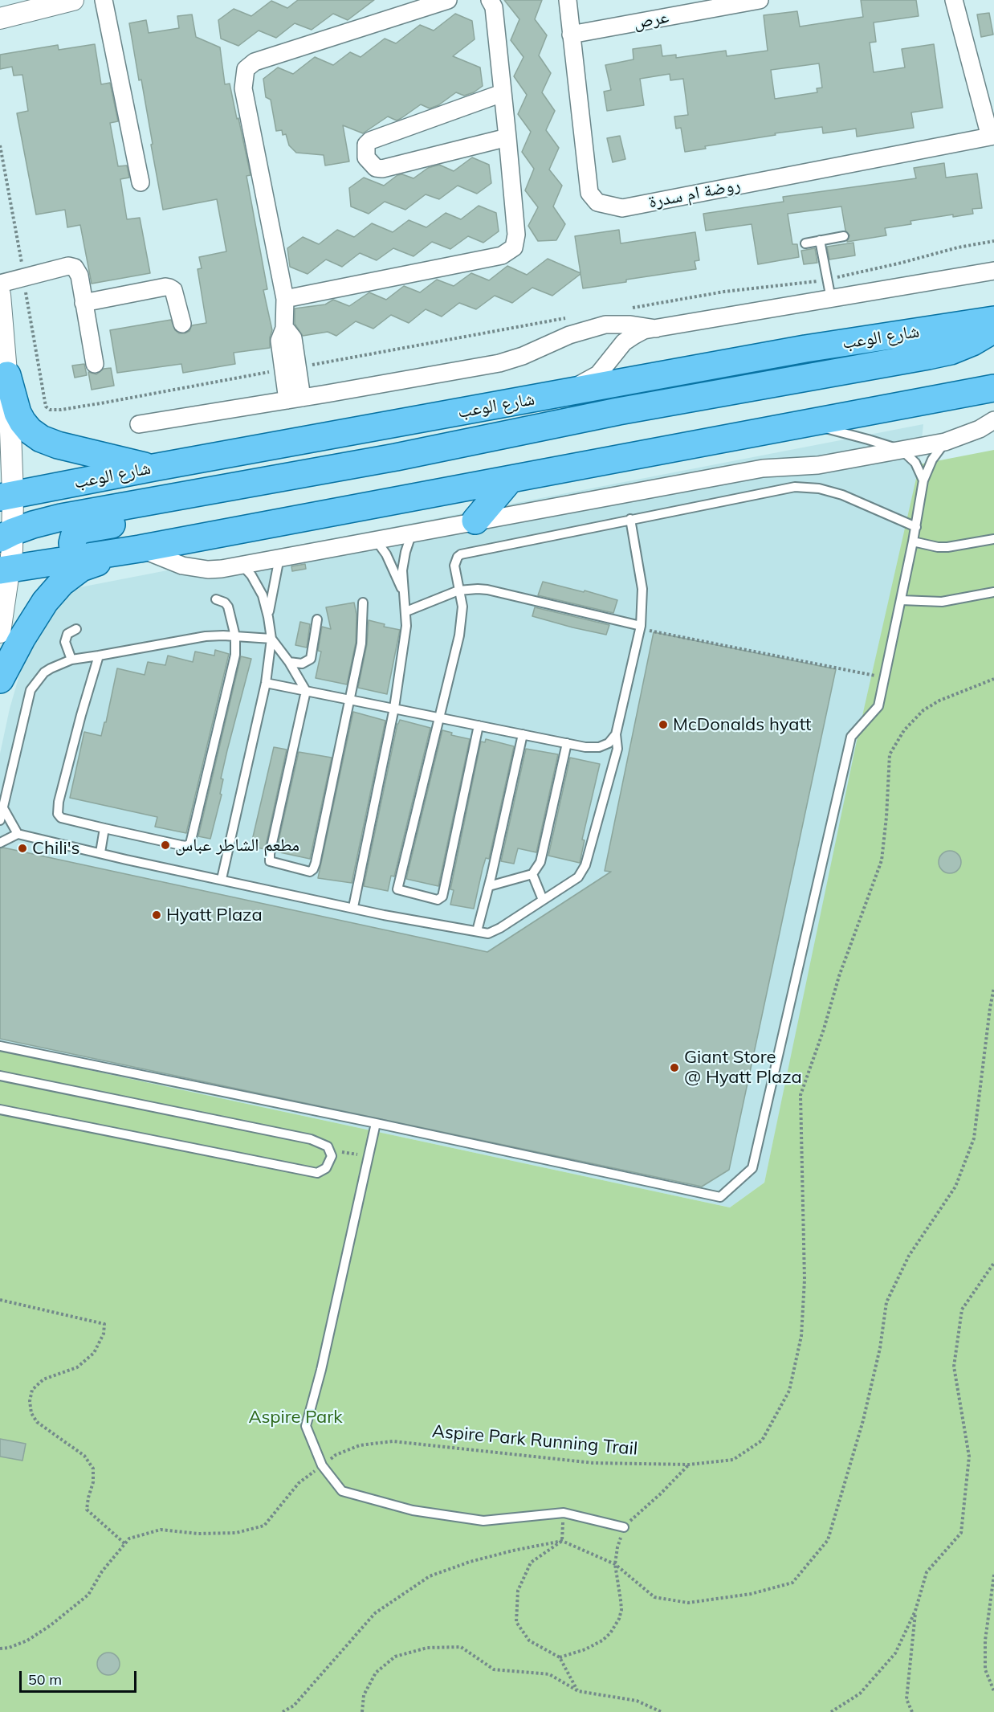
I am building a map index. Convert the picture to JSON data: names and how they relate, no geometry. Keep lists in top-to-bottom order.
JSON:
{
  "streets": {
    "main road": ["شارع الوعب"],
    "street": ["عرص", "روضة ام سدرة"],
    "path": ["Aspire Park Running Trail"]
  },
  "crossings": [
    ["عرص", "روضة ام سدرة"]
  ],
  "parks": ["Aspire Park"],
  "places": [
    "McDonalds hyatt",
    "مطعم الشاطر عباس",
    "Chili's",
    "Hyatt Plaza",
    "Giant Store @ Hyatt Plaza"
  ],
  "scale_bar": "50 m"
}
